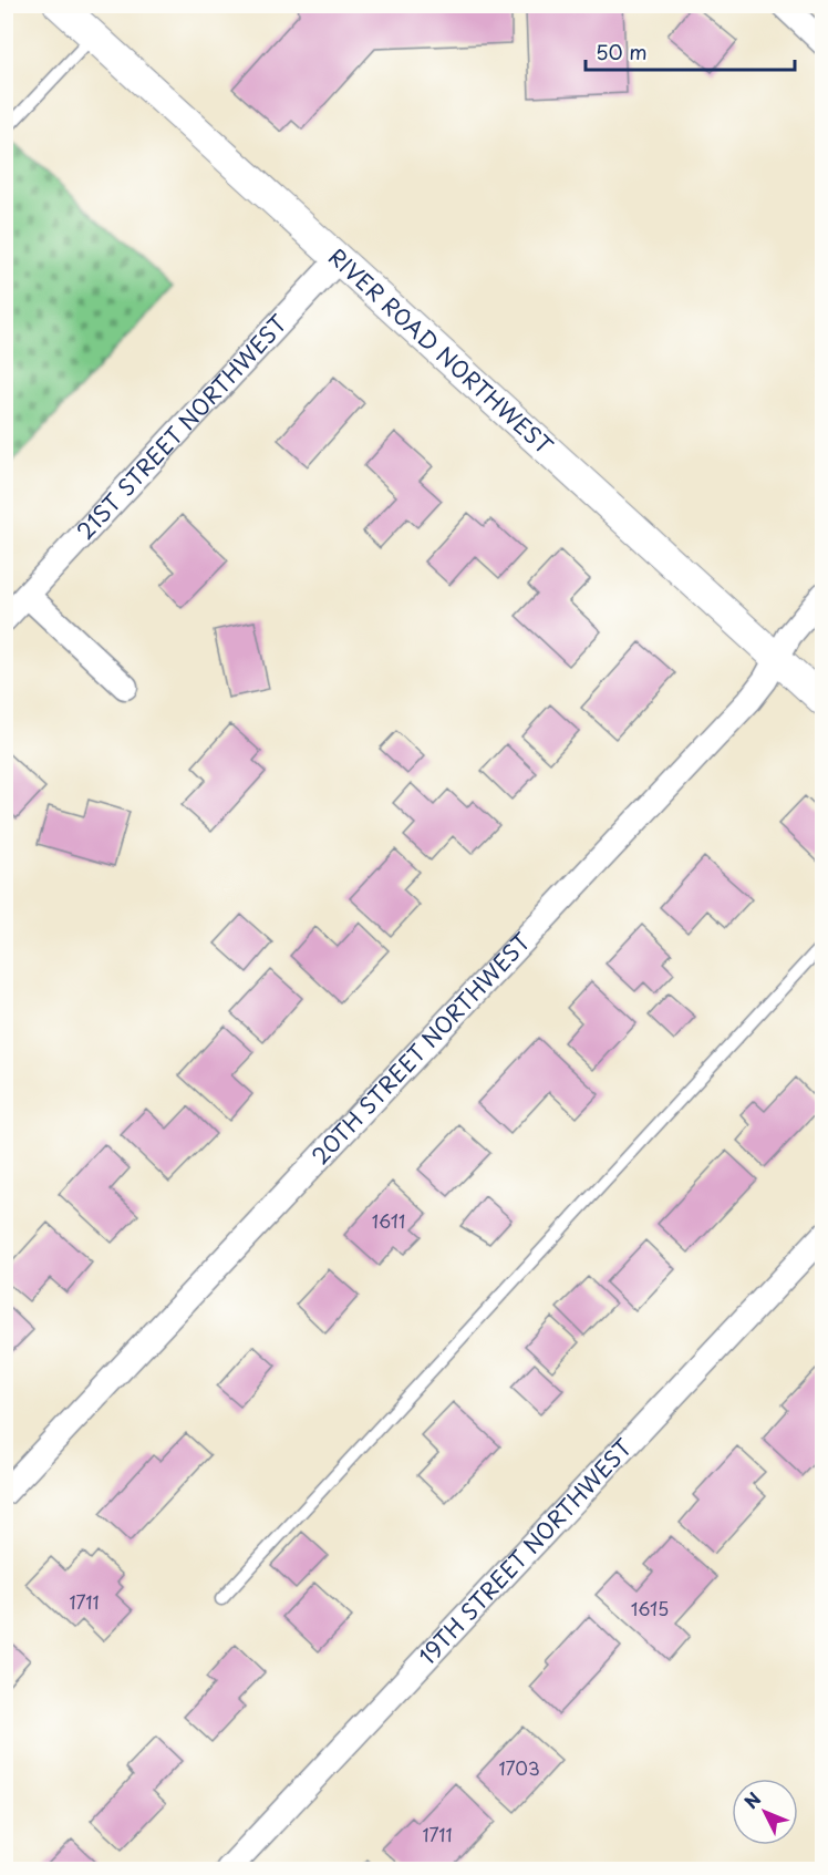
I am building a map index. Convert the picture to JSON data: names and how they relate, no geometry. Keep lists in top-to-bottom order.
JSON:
{
  "streets": {
    "street": [
      "RIVER ROAD NORTHWEST",
      "21ST STREET NORTHWEST",
      "20TH STREET NORTHWEST",
      "19TH STREET NORTHWEST"
    ]
  },
  "crossings": [
    ["RIVER ROAD NORTHWEST", "21ST STREET NORTHWEST"],
    ["RIVER ROAD NORTHWEST", "20TH STREET NORTHWEST"]
  ],
  "house_numbers": [
    "1611",
    "1711",
    "1615",
    "1703",
    "1711"
  ],
  "scale_bar": "50 m",
  "north": "top left"
}
